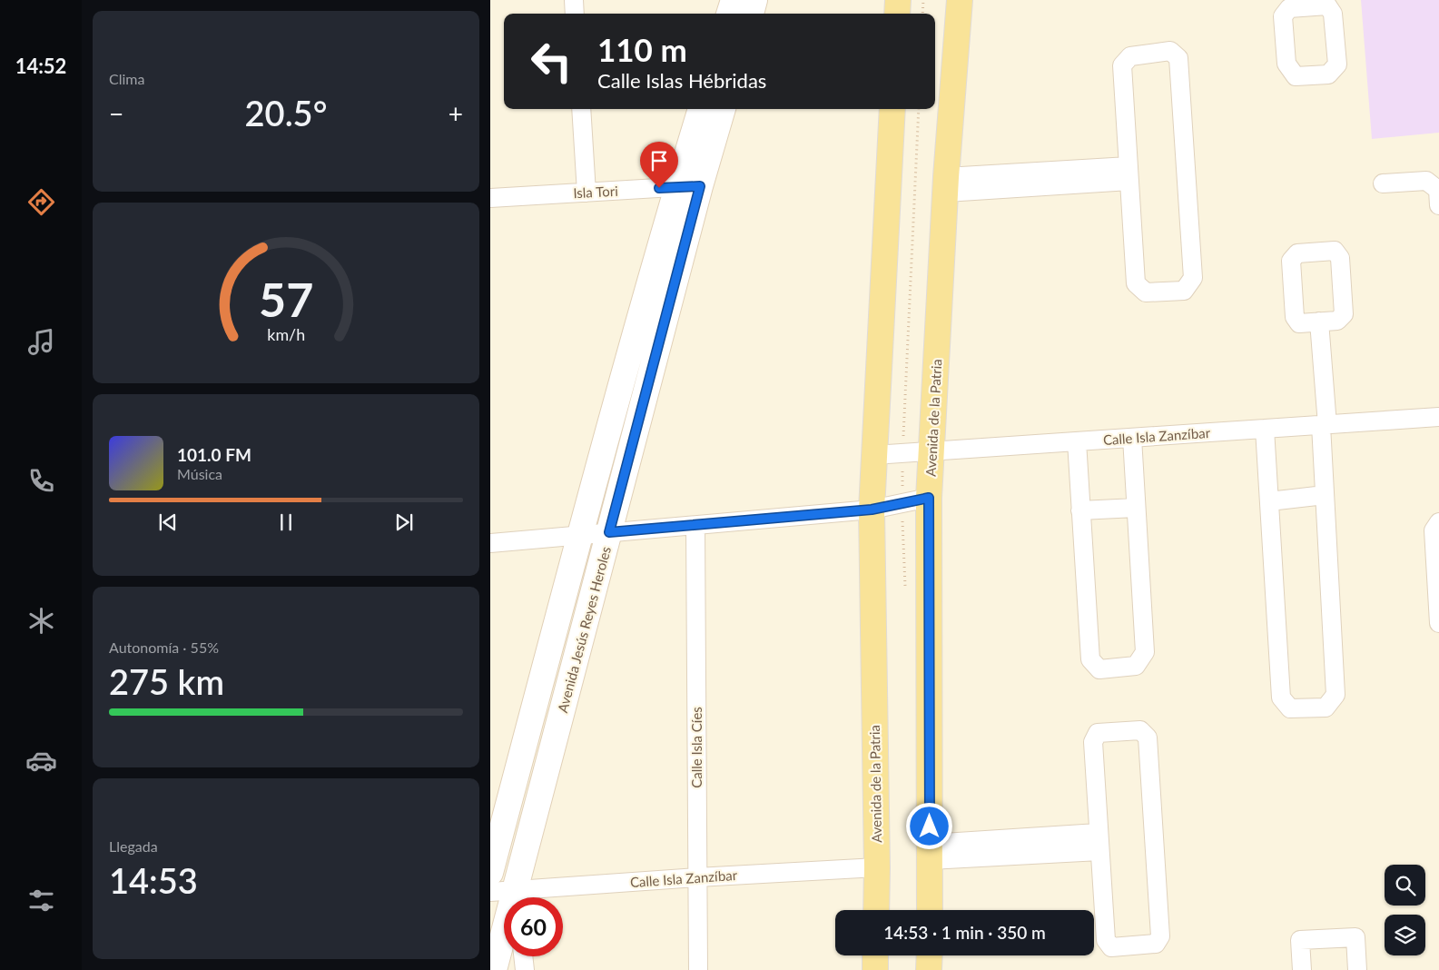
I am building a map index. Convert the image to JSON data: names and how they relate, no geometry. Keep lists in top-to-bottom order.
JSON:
{
  "streets": {
    "main road": ["Avenida de la Patria"],
    "street": [
      "Isla Tori",
      "Calle Isla Zanzíbar",
      "Avenida Jesús Reyes Heroles",
      "Calle Isla Cíes"
    ]
  },
  "crossings": [
    ["Isla Tori", "Avenida Jesús Reyes Heroles"],
    ["Avenida de la Patria", "Calle Isla Zanzíbar"],
    ["Calle Isla Zanzíbar", "Calle Isla Cíes"]
  ],
  "page": {
    "tabs": "14:52",
    "tile": [
      "Clima",
      ["Autonomía · 55%", "275 km"],
      ["Llegada", "14:53"]
    ],
    "turn": ["110 m", "Calle Islas Hébridas"],
    "heat": ["−", "20.5°", "+"],
    "song": ["101.0 FM", "Música"],
    "limit": "60",
    "trip": "14:53 · 1 min · 350 m",
    "gauge": ["57", "km/h"]
  }
}
